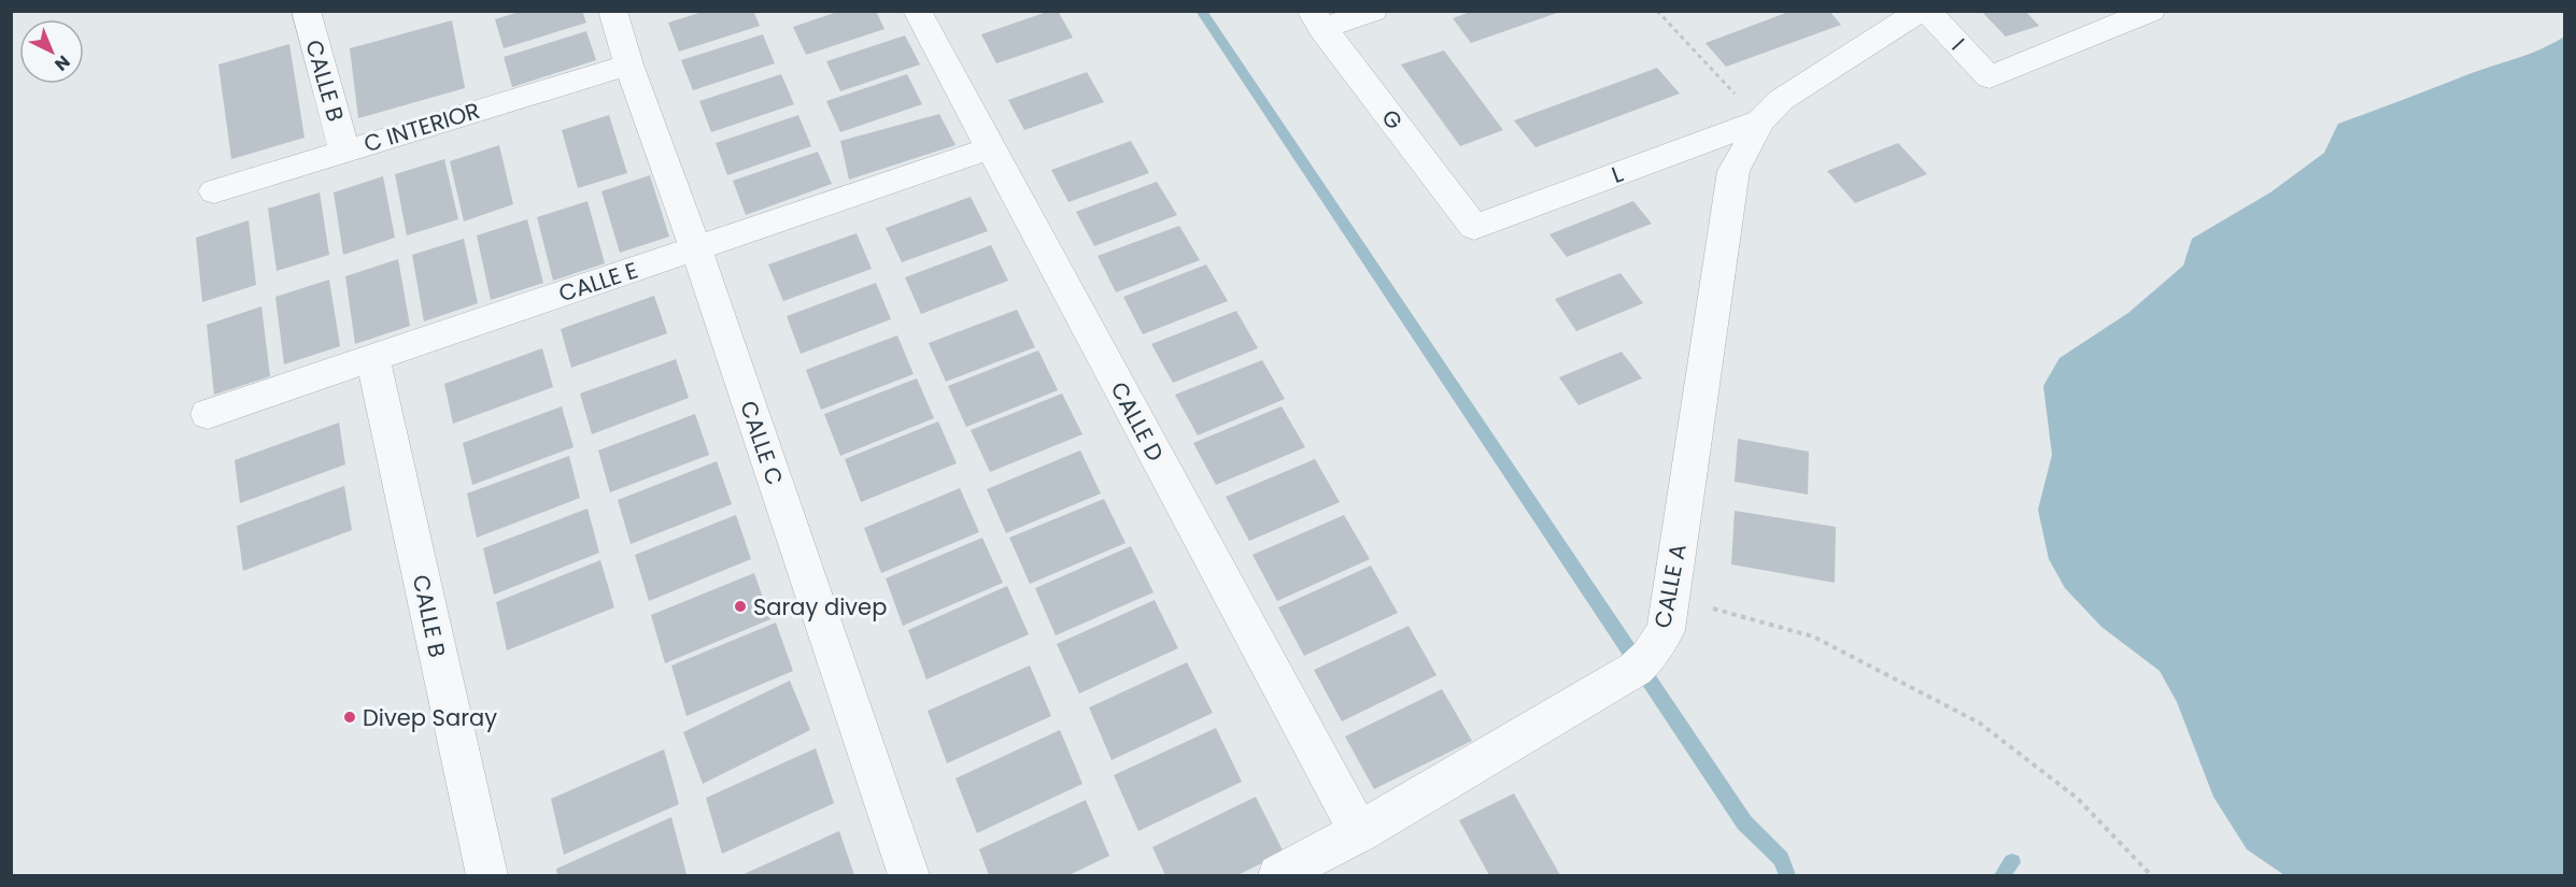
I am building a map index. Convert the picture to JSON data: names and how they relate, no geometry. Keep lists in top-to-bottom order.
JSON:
{
  "streets": {
    "street": [
      "I",
      "CALLE B",
      "G",
      "C INTERIOR",
      "L",
      "CALLE E",
      "CALLE D",
      "CALLE C",
      "CALLE A"
    ]
  },
  "crossings": [
    ["CALLE B", "C INTERIOR"],
    ["CALLE B", "CALLE E"],
    ["G", "L"],
    ["C INTERIOR", "CALLE C"],
    ["L", "CALLE A"],
    ["CALLE E", "CALLE D"],
    ["CALLE E", "CALLE C"],
    ["CALLE D", "CALLE A"]
  ],
  "places": ["Saray divep", "Divep Saray"],
  "north": "bottom right"
}
